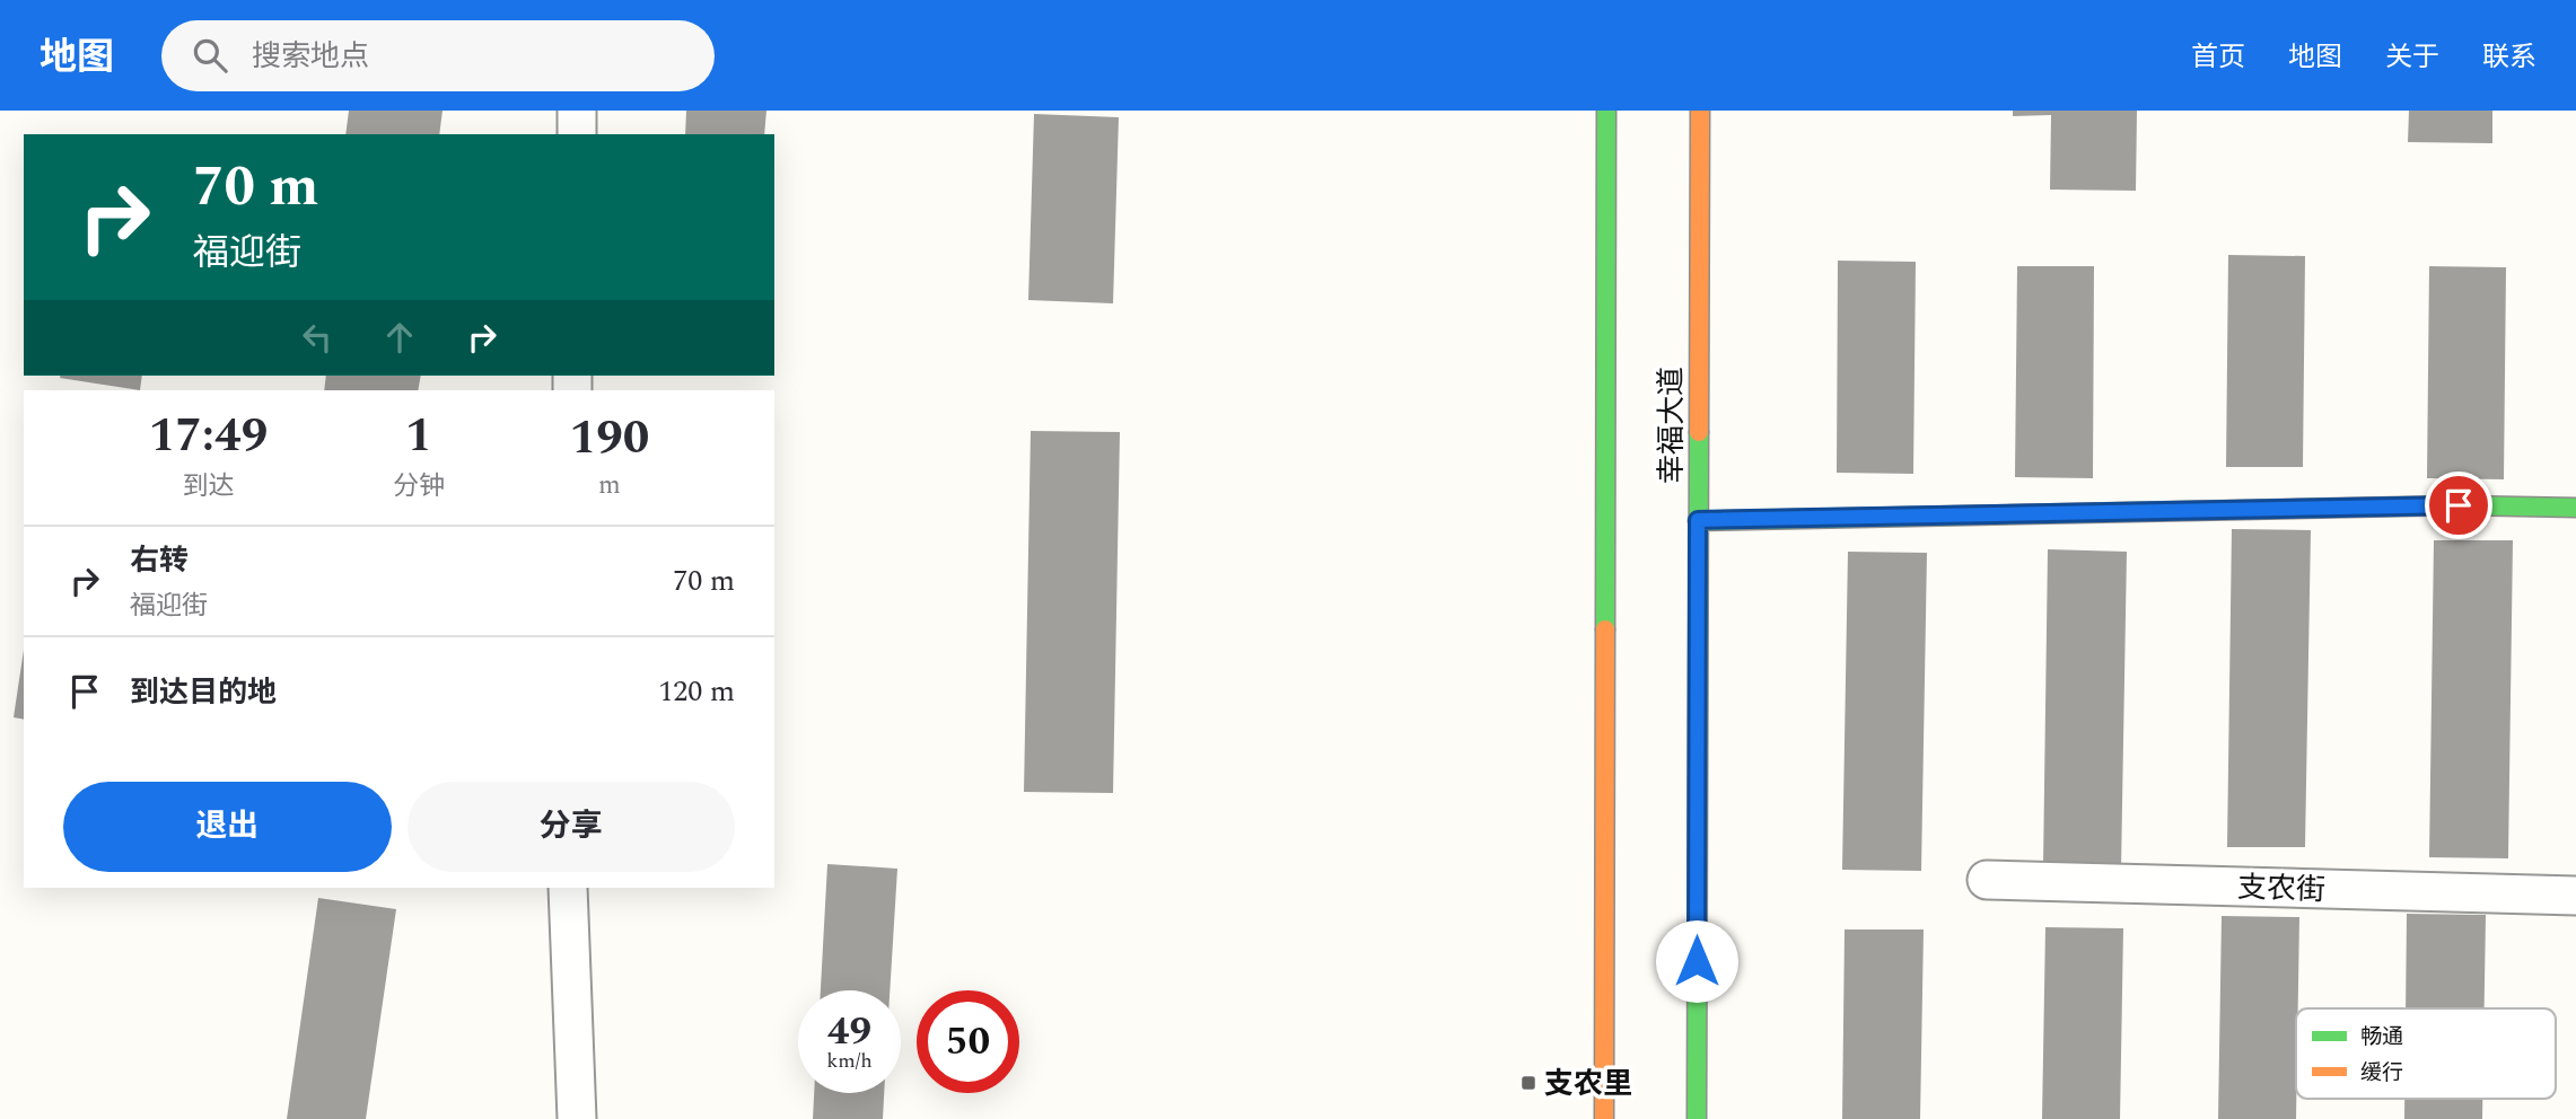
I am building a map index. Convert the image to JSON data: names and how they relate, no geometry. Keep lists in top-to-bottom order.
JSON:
{
  "streets": {
    "main road": ["幸福大道"],
    "street": ["支农街"]
  },
  "places": {
    "transit": ["支农里"]
  },
  "legend": ["畅通", "缓行"],
  "page": {
    "header": "地图",
    "search": "搜索地点",
    "nav": [
      "首页",
      "地图",
      "关于",
      "联系"
    ],
    "turn": ["70 m", "福迎街"],
    "eta": [
      "17:49",
      "到达",
      "1",
      "分钟",
      "190",
      "m"
    ],
    "list": [
      {
        "name": "右转",
        "note": "福迎街",
        "value": "70 m"
      },
      {
        "name": "到达目的地",
        "value": "120 m"
      }
    ],
    "buttons": ["退出", "分享"],
    "speed": "49 km/h",
    "limit": "50"
  }
}
